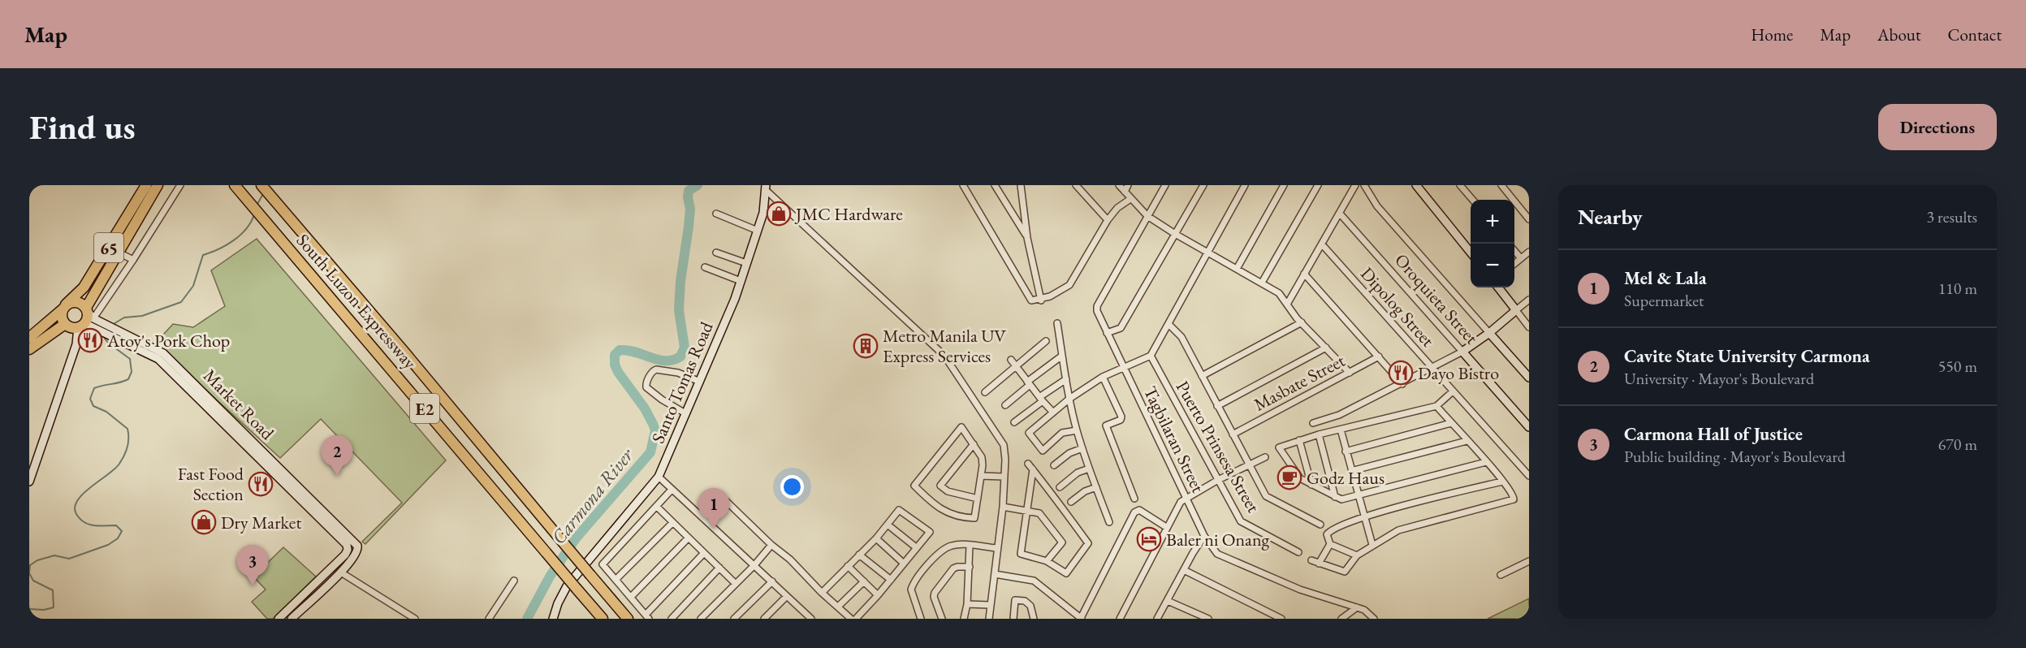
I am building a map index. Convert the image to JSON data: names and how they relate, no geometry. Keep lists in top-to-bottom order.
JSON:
{
  "streets": {
    "highway": ["65", "South Luzon Expressway", "E2"],
    "main road": ["Oroquieta Street", "Santo Tomas Road", "Market Road"],
    "street": [
      "Dipolog Street",
      "Masbate Street",
      "Tagbilaran Street",
      "Puerto Prinsesa Street"
    ]
  },
  "crossings": [
    ["65", "Market Road"]
  ],
  "water": ["Carmona River"],
  "places": {
    "shop": ["JMC Hardware", "Dry Market"],
    "restaurant": ["Atoy's Pork Chop", "Dayo Bistro", "Fast Food Section"],
    "building": ["Metro Manila UV Express Services"],
    "cafe": ["Godz Haus"],
    "hotel": ["Baler ni Onang"]
  },
  "page": {
    "header": "Map",
    "nav": [
      "Home",
      "Map",
      "About",
      "Contact"
    ],
    "buttons": "Directions",
    "title": "Find us",
    "heading": ["Nearby", "3 results"],
    "map_buttons": ["+", "−"],
    "list": [
      {
        "mark": "1",
        "name": "Mel & Lala",
        "note": "Supermarket",
        "value": "110 m"
      },
      {
        "mark": "2",
        "name": "Cavite State University Carmona",
        "note": "University · Mayor's Boulevard",
        "value": "550 m"
      },
      {
        "mark": "3",
        "name": "Carmona Hall of Justice",
        "note": "Public building · Mayor's Boulevard",
        "value": "670 m"
      }
    ],
    "pins": ["2", "1", "3"]
  }
}
